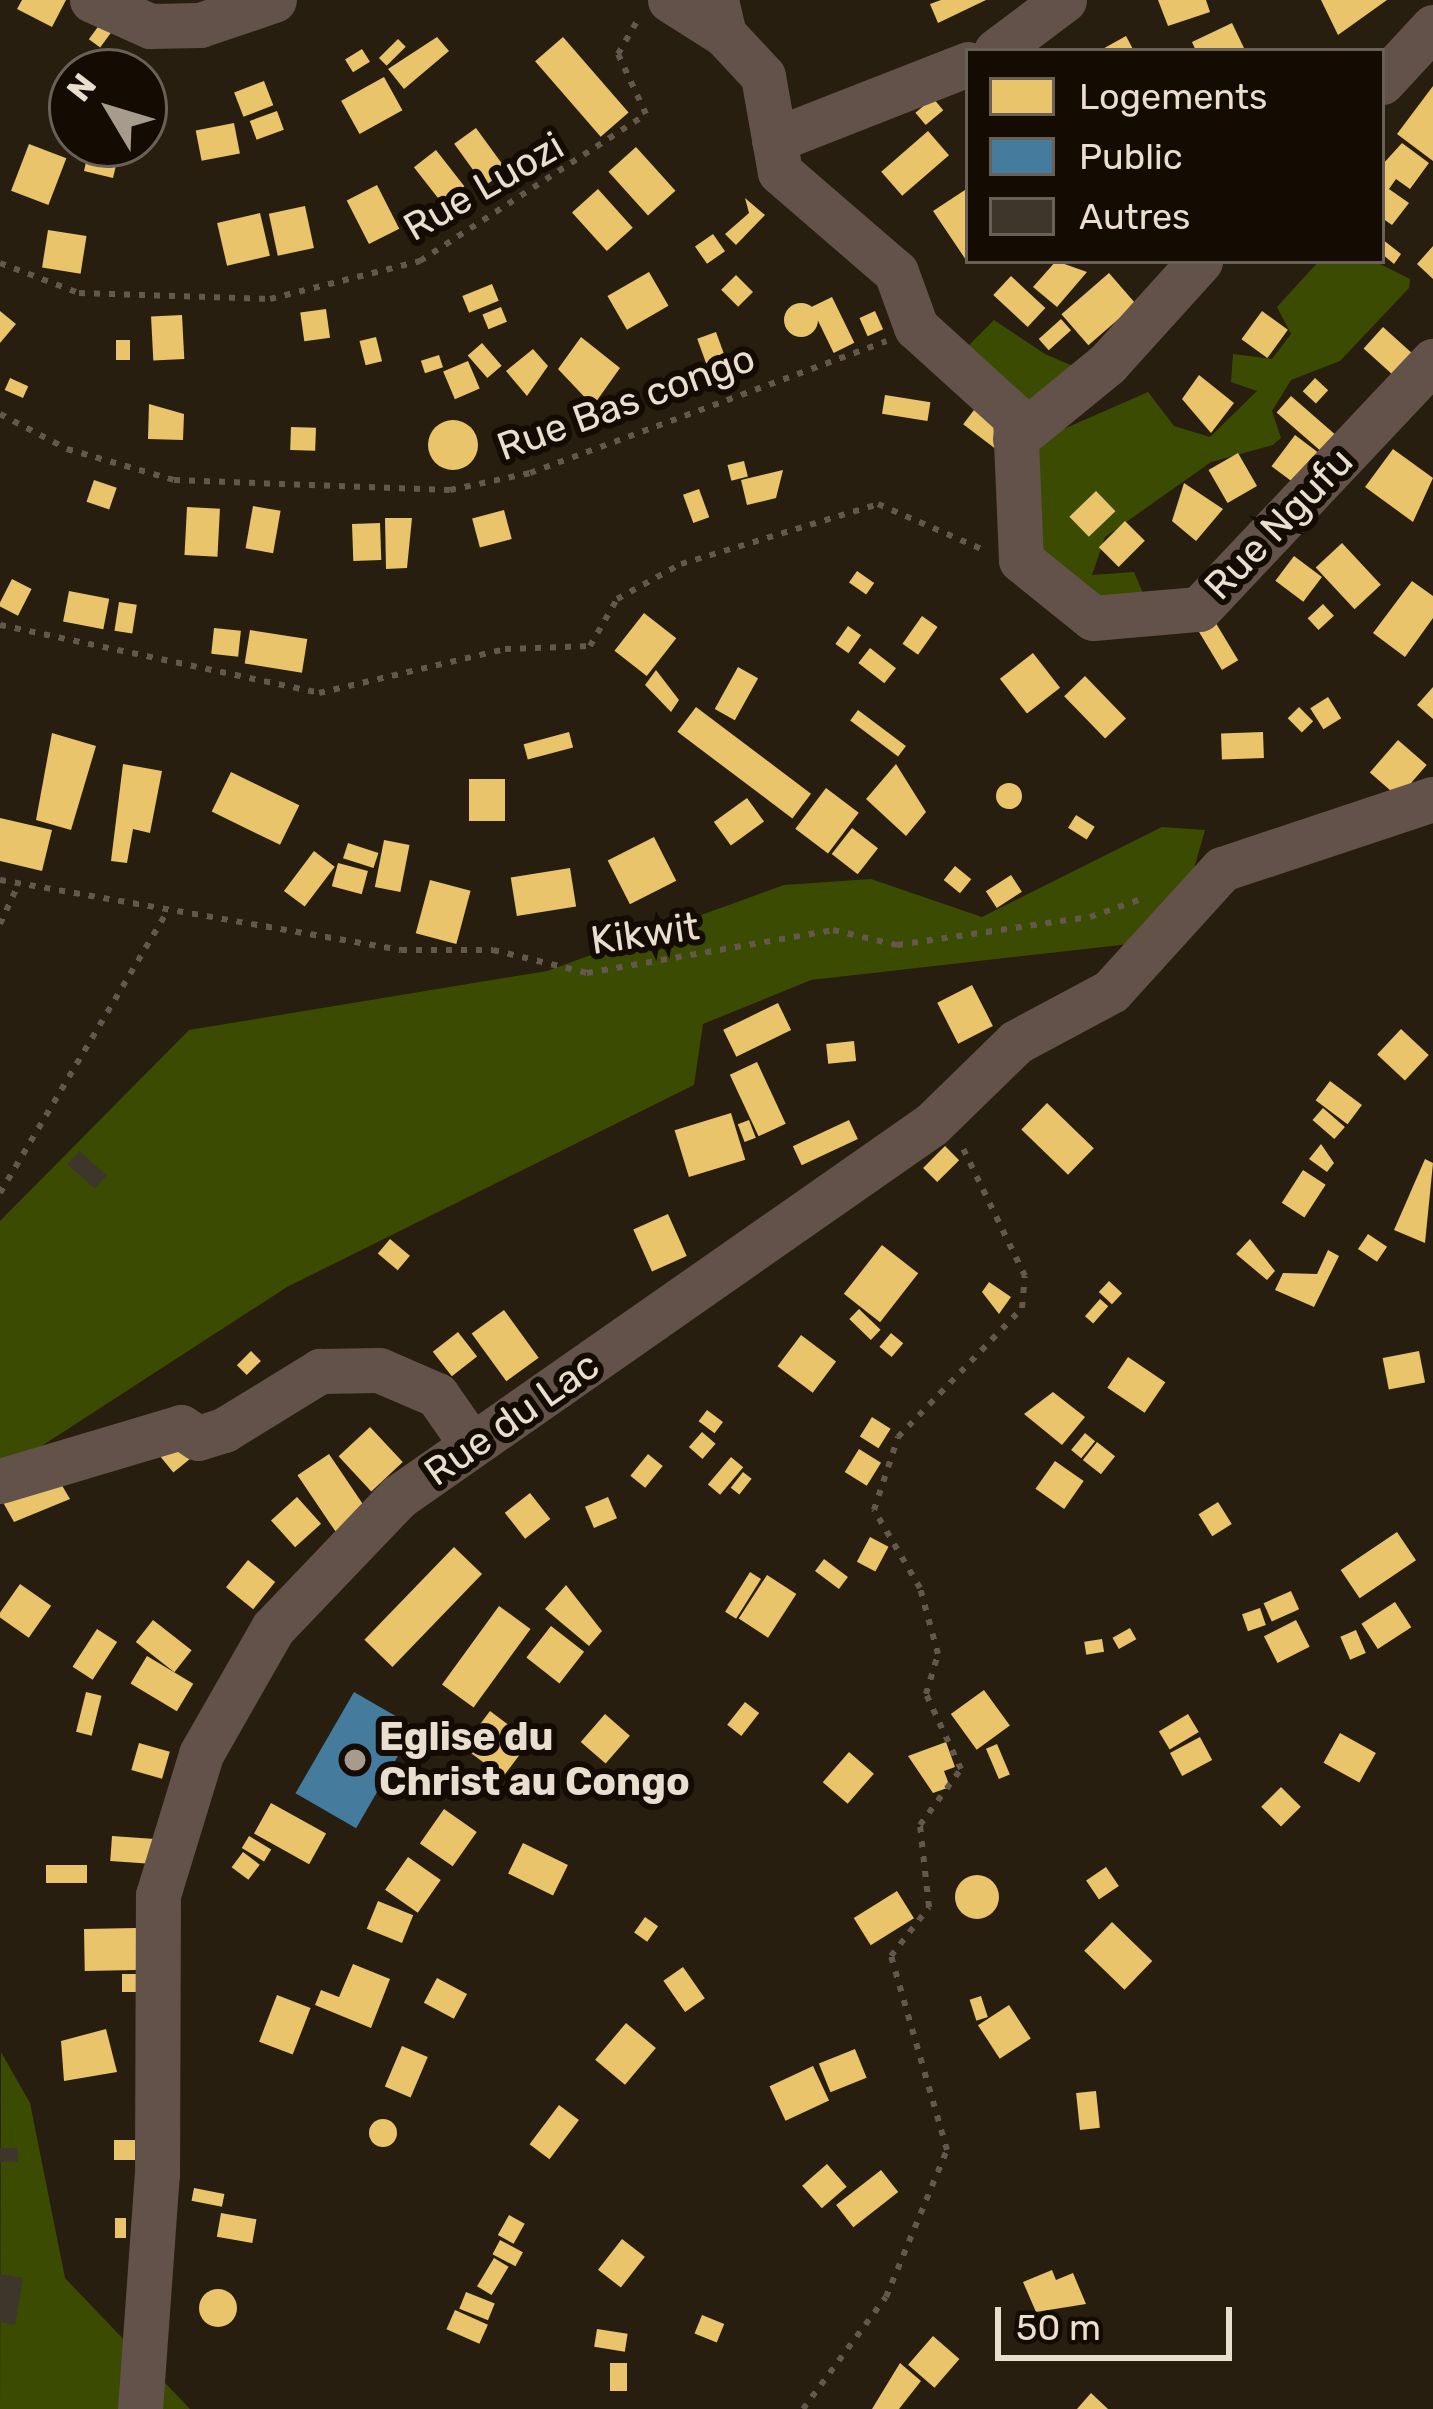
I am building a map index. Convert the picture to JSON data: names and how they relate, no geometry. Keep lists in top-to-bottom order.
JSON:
{
  "streets": {
    "street": ["Rue Ngufu", "Rue du Lac"],
    "path": ["Rue Luozi", "Rue Bas congo", "Kikwit"]
  },
  "places": ["Eglise du Christ au Congo"],
  "legend": ["Logements", "Public", "Autres"],
  "scale_bar": "50 m",
  "north": "top left"
}
